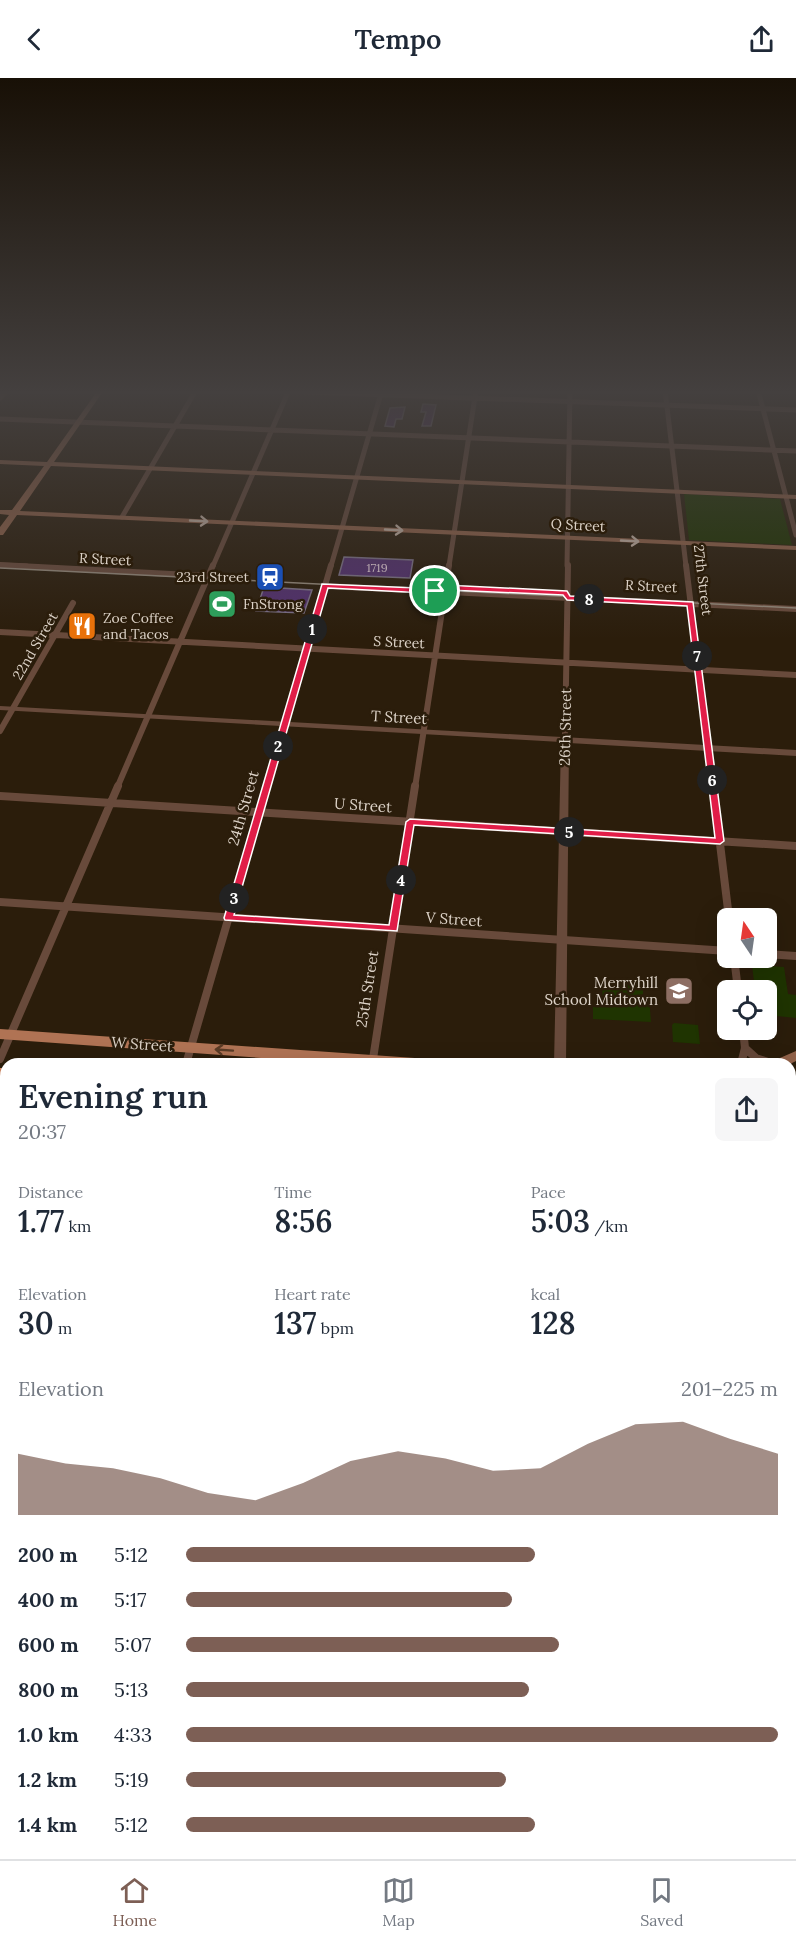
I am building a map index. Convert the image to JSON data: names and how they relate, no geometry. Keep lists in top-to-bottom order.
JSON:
{
  "streets": {
    "main road": ["Q Street", "W Street"],
    "street": [
      "R Street",
      "27th Street",
      "S Street",
      "22nd Street",
      "T Street",
      "26th Street",
      "U Street",
      "24th Street",
      "V Street",
      "25th Street"
    ]
  },
  "crossings": [
    ["Q Street", "27th Street"],
    ["Q Street", "26th Street"],
    ["Q Street", "24th Street"],
    ["Q Street", "25th Street"],
    ["R Street", "27th Street"],
    ["R Street", "26th Street"],
    ["R Street", "24th Street"],
    ["R Street", "25th Street"],
    ["27th Street", "S Street"],
    ["27th Street", "T Street"],
    ["27th Street", "U Street"],
    ["S Street", "22nd Street"],
    ["S Street", "26th Street"],
    ["S Street", "24th Street"],
    ["S Street", "25th Street"],
    ["22nd Street", "T Street"],
    ["T Street", "26th Street"],
    ["T Street", "24th Street"],
    ["T Street", "25th Street"],
    ["26th Street", "U Street"],
    ["26th Street", "V Street"],
    ["U Street", "24th Street"],
    ["U Street", "25th Street"],
    ["24th Street", "V Street"],
    ["24th Street", "W Street"],
    ["V Street", "25th Street"]
  ],
  "one_way": ["W Street"],
  "places": {
    "station": ["23rd Street"],
    "sports": ["FnStrong"],
    "restaurant": ["Zoe Coffee and Tacos"],
    "school or university": ["Merryhill School Midtown"]
  },
  "house_numbers": ["1719"],
  "north": "top",
  "page": {
    "header": "Tempo",
    "pins": [
      "8",
      "1",
      "7",
      "2",
      "6",
      "5",
      "4",
      "3"
    ],
    "heading": ["Evening run", "20:37"],
    "stats": [
      ["Distance", "1.77 km"],
      ["Time", "8:56"],
      ["Pace", "5:03 /km"],
      ["Elevation", "30 m"],
      ["Heart rate", "137 bpm"],
      ["kcal", "128"]
    ],
    "chart": ["Elevation", "201–225 m"],
    "list": [
      {
        "name": "200 m",
        "note": "5:12"
      },
      {
        "name": "400 m",
        "note": "5:17"
      },
      {
        "name": "600 m",
        "note": "5:07"
      },
      {
        "name": "800 m",
        "note": "5:13"
      },
      {
        "name": "1.0 km",
        "note": "4:33"
      },
      {
        "name": "1.2 km",
        "note": "5:19"
      },
      {
        "name": "1.4 km",
        "note": "5:12"
      }
    ],
    "tabs": ["Home", "Map", "Saved"]
  }
}
